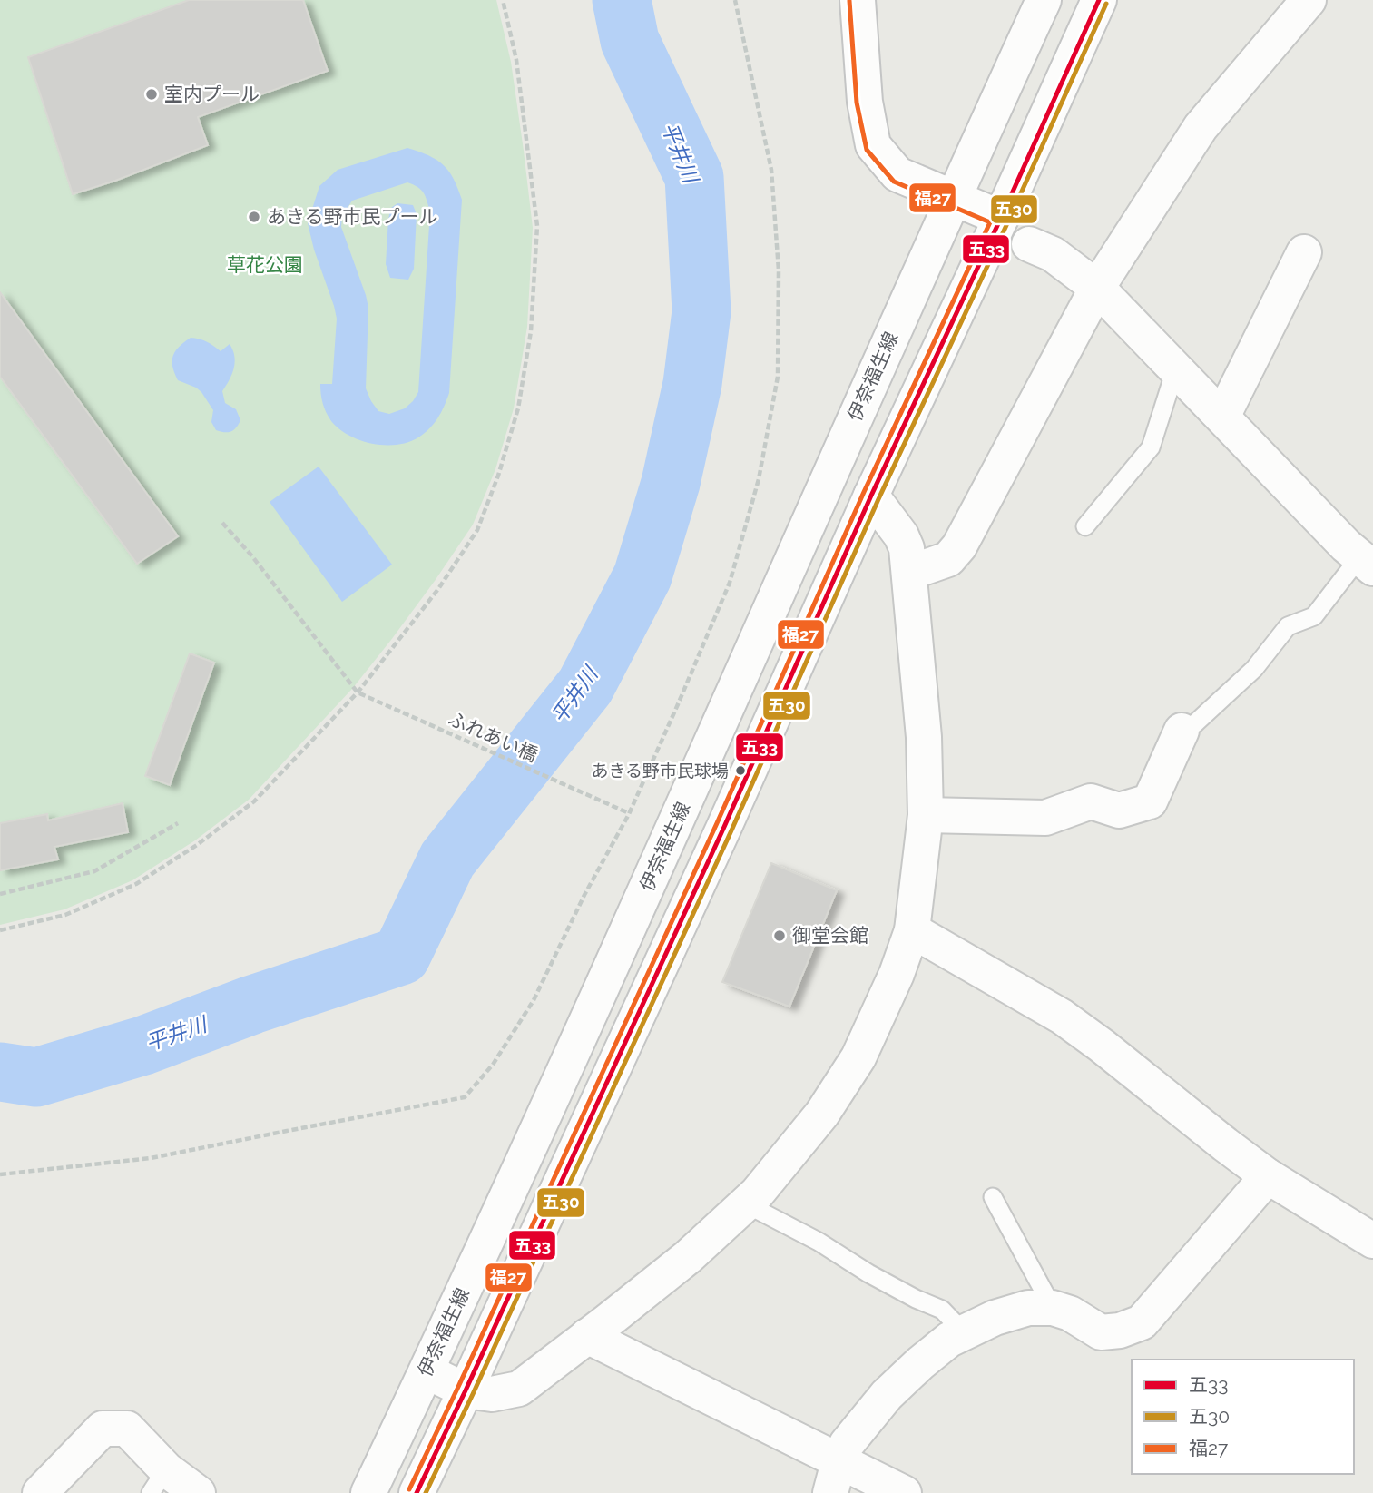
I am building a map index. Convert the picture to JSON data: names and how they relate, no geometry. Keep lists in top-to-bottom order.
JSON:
{
  "streets": {
    "street": ["伊奈福生線"],
    "path": ["ふれあい橋"]
  },
  "water": ["平井川"],
  "parks": ["草花公園"],
  "places": [
    "室内プール",
    "あきる野市民プール",
    "あきる野市民球場",
    "御堂会館"
  ],
  "lines": ["transit line 五33", "transit line 福27", "transit line 五30"],
  "legend": ["五33", "五30", "福27"]
}
